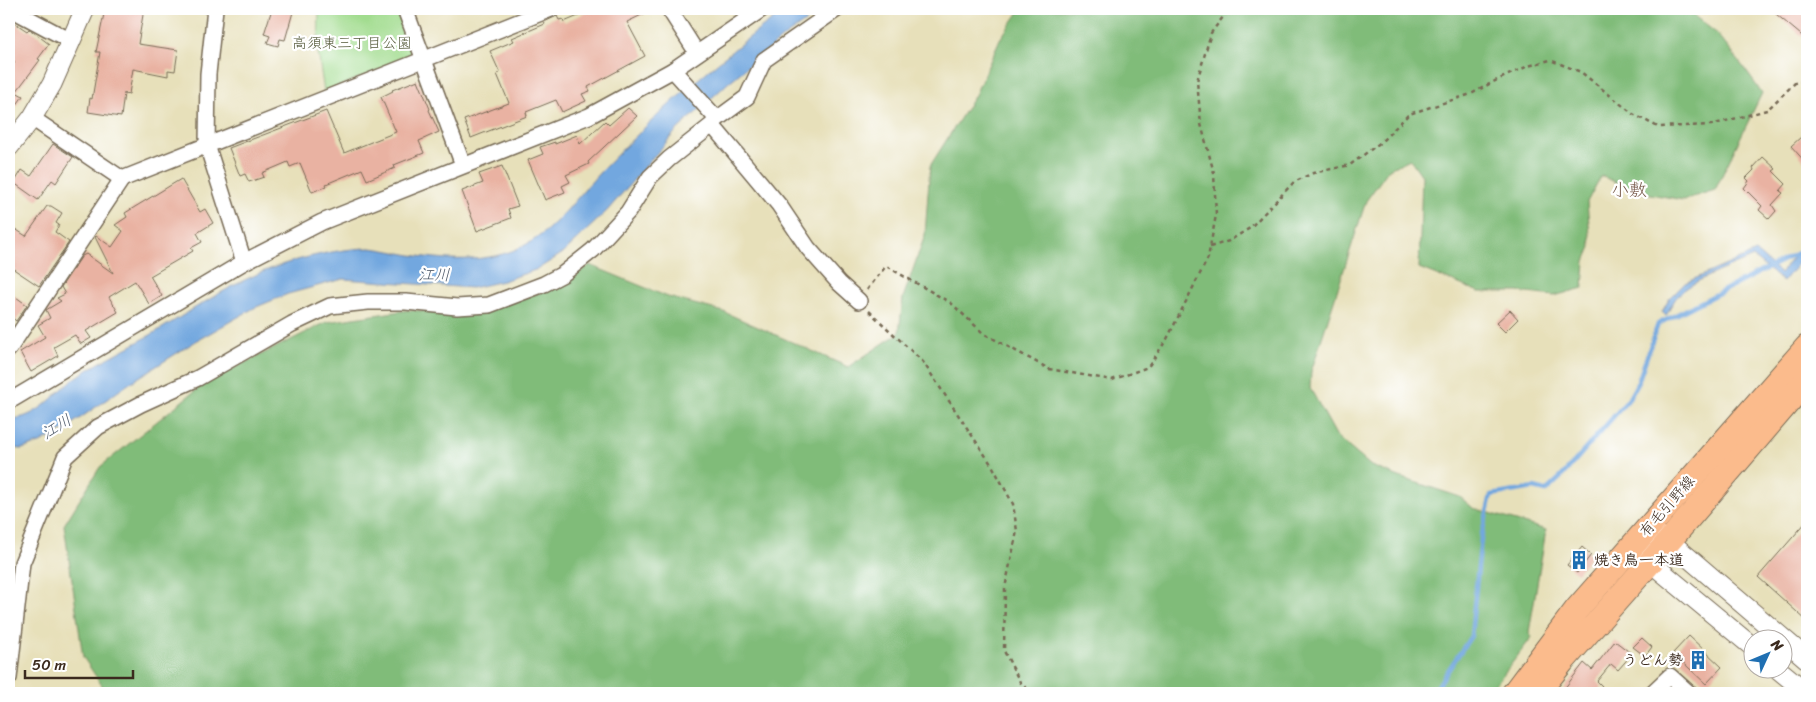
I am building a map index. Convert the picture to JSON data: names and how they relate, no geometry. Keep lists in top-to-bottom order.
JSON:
{
  "streets": {
    "main road": ["有毛引野線"]
  },
  "districts": ["小敷"],
  "water": ["江川"],
  "parks": ["高須東三丁目公園"],
  "places": {
    "building": ["焼き鳥一本道", "うどん勢"]
  },
  "scale_bar": "50 m",
  "north": "top right"
}
